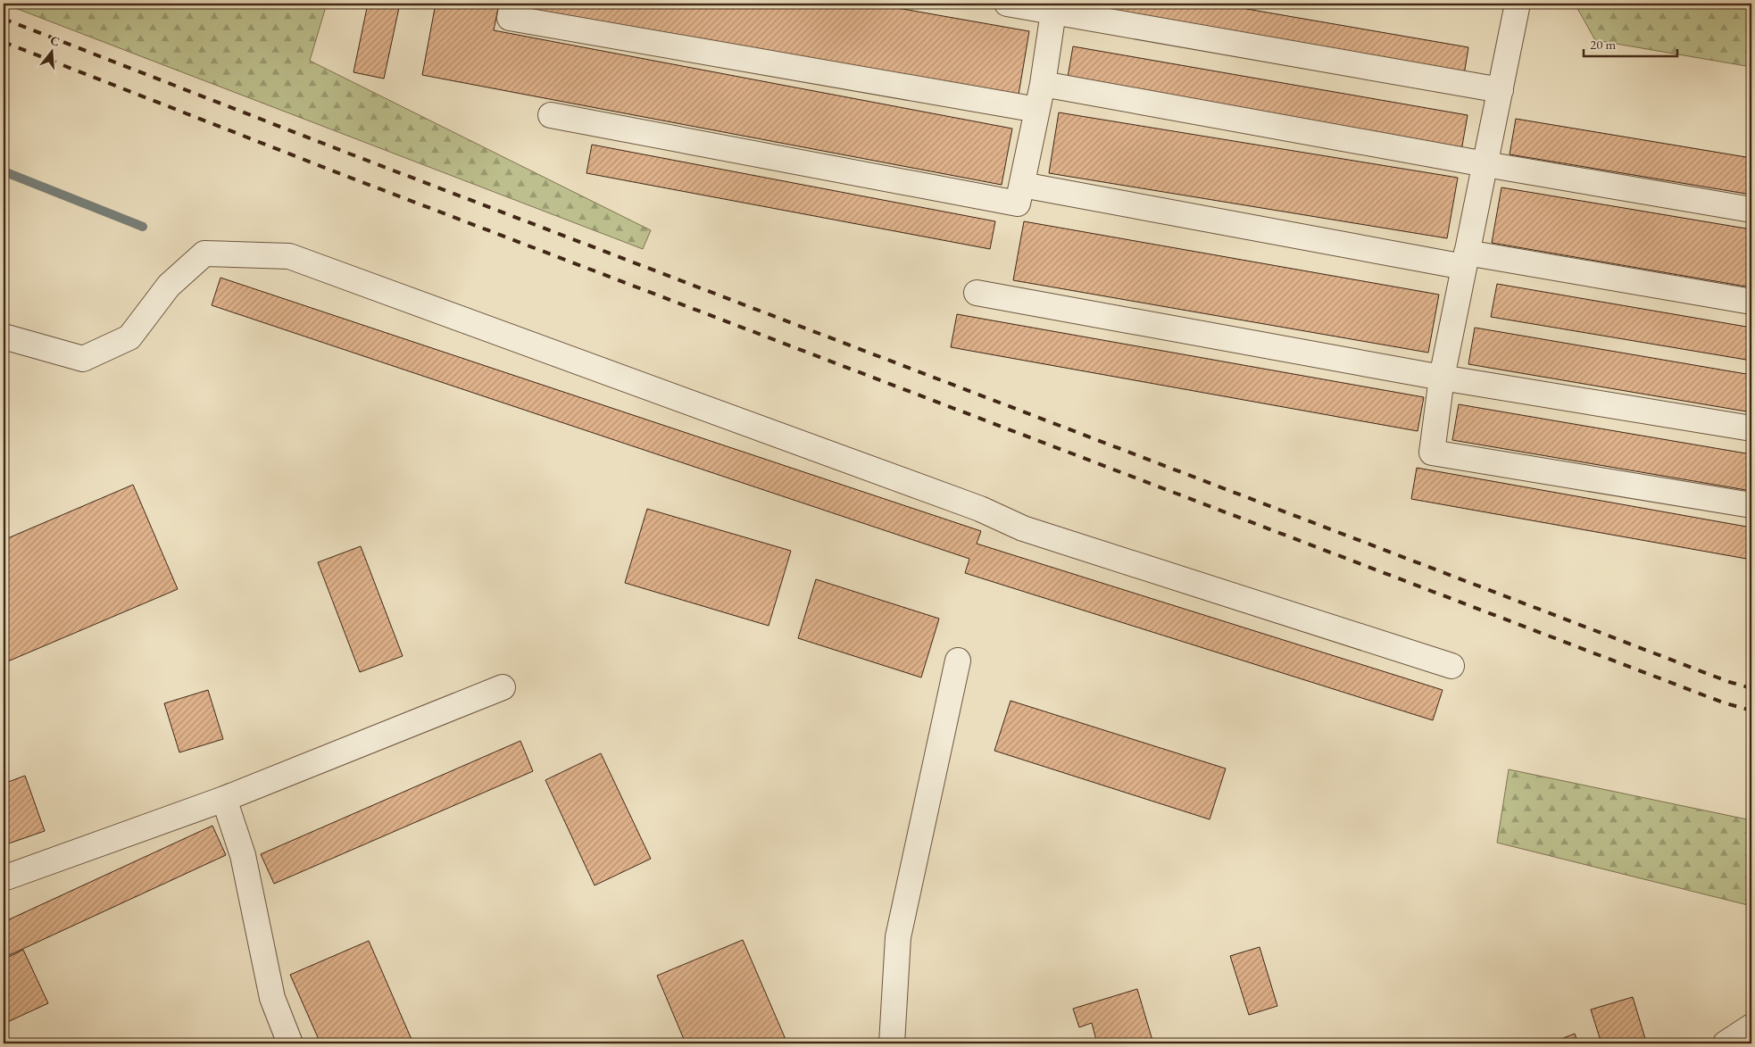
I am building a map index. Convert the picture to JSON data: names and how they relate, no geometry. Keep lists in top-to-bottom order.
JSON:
{
  "scale_bar": "20 m",
  "north": "top"
}
